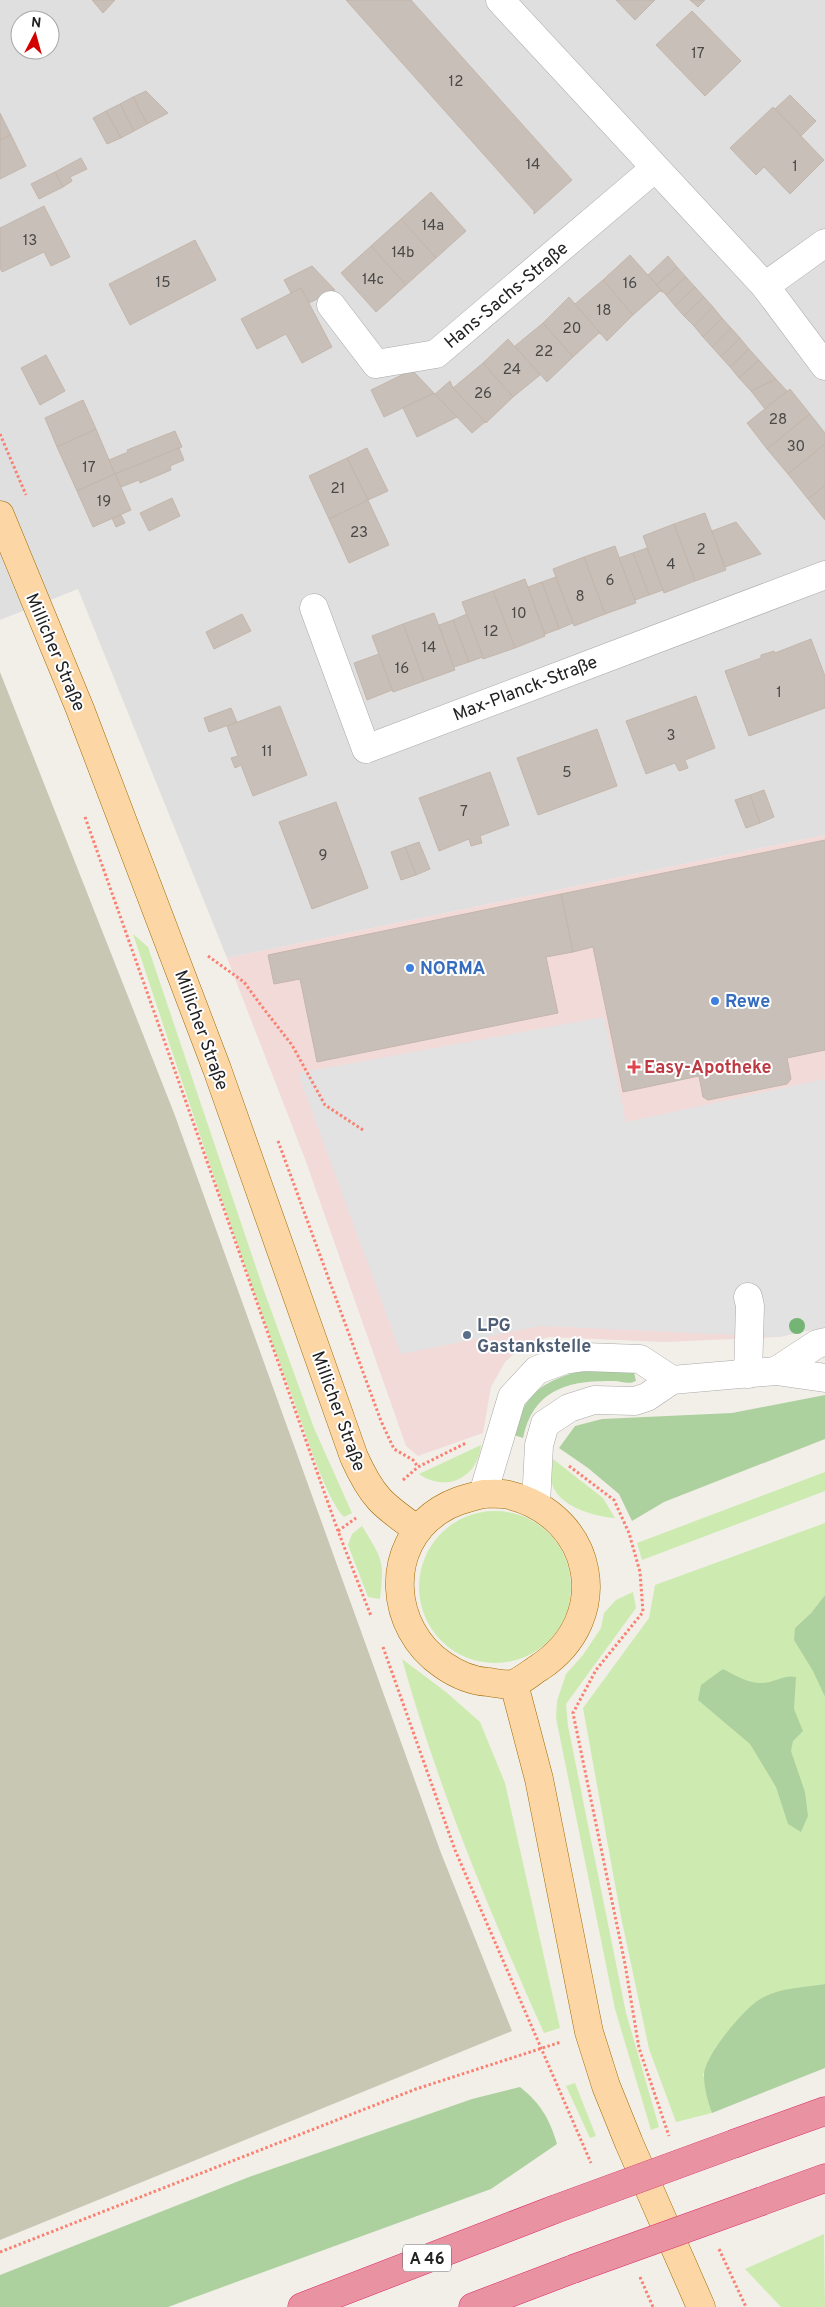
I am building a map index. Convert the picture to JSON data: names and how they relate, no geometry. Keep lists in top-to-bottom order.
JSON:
{
  "streets": {
    "highway": ["A 46"],
    "main road": ["Millicher Straße"],
    "street": ["Hans-Sachs-Straße", "Max-Planck-Straße"]
  },
  "places": {
    "other": ["NORMA", "Rewe", "LPG Gastankstelle"],
    "health": ["Easy-Apotheke"]
  },
  "house_numbers": [
    "17",
    "12",
    "14",
    "1",
    "14a",
    "13",
    "14b",
    "14c",
    "15",
    "16",
    "18",
    "20",
    "22",
    "24",
    "26",
    "28",
    "30",
    "17",
    "21",
    "19",
    "23",
    "2",
    "4",
    "6",
    "8",
    "10",
    "12",
    "14",
    "16",
    "1",
    "3",
    "11",
    "5",
    "7",
    "9"
  ],
  "north": "top"
}
